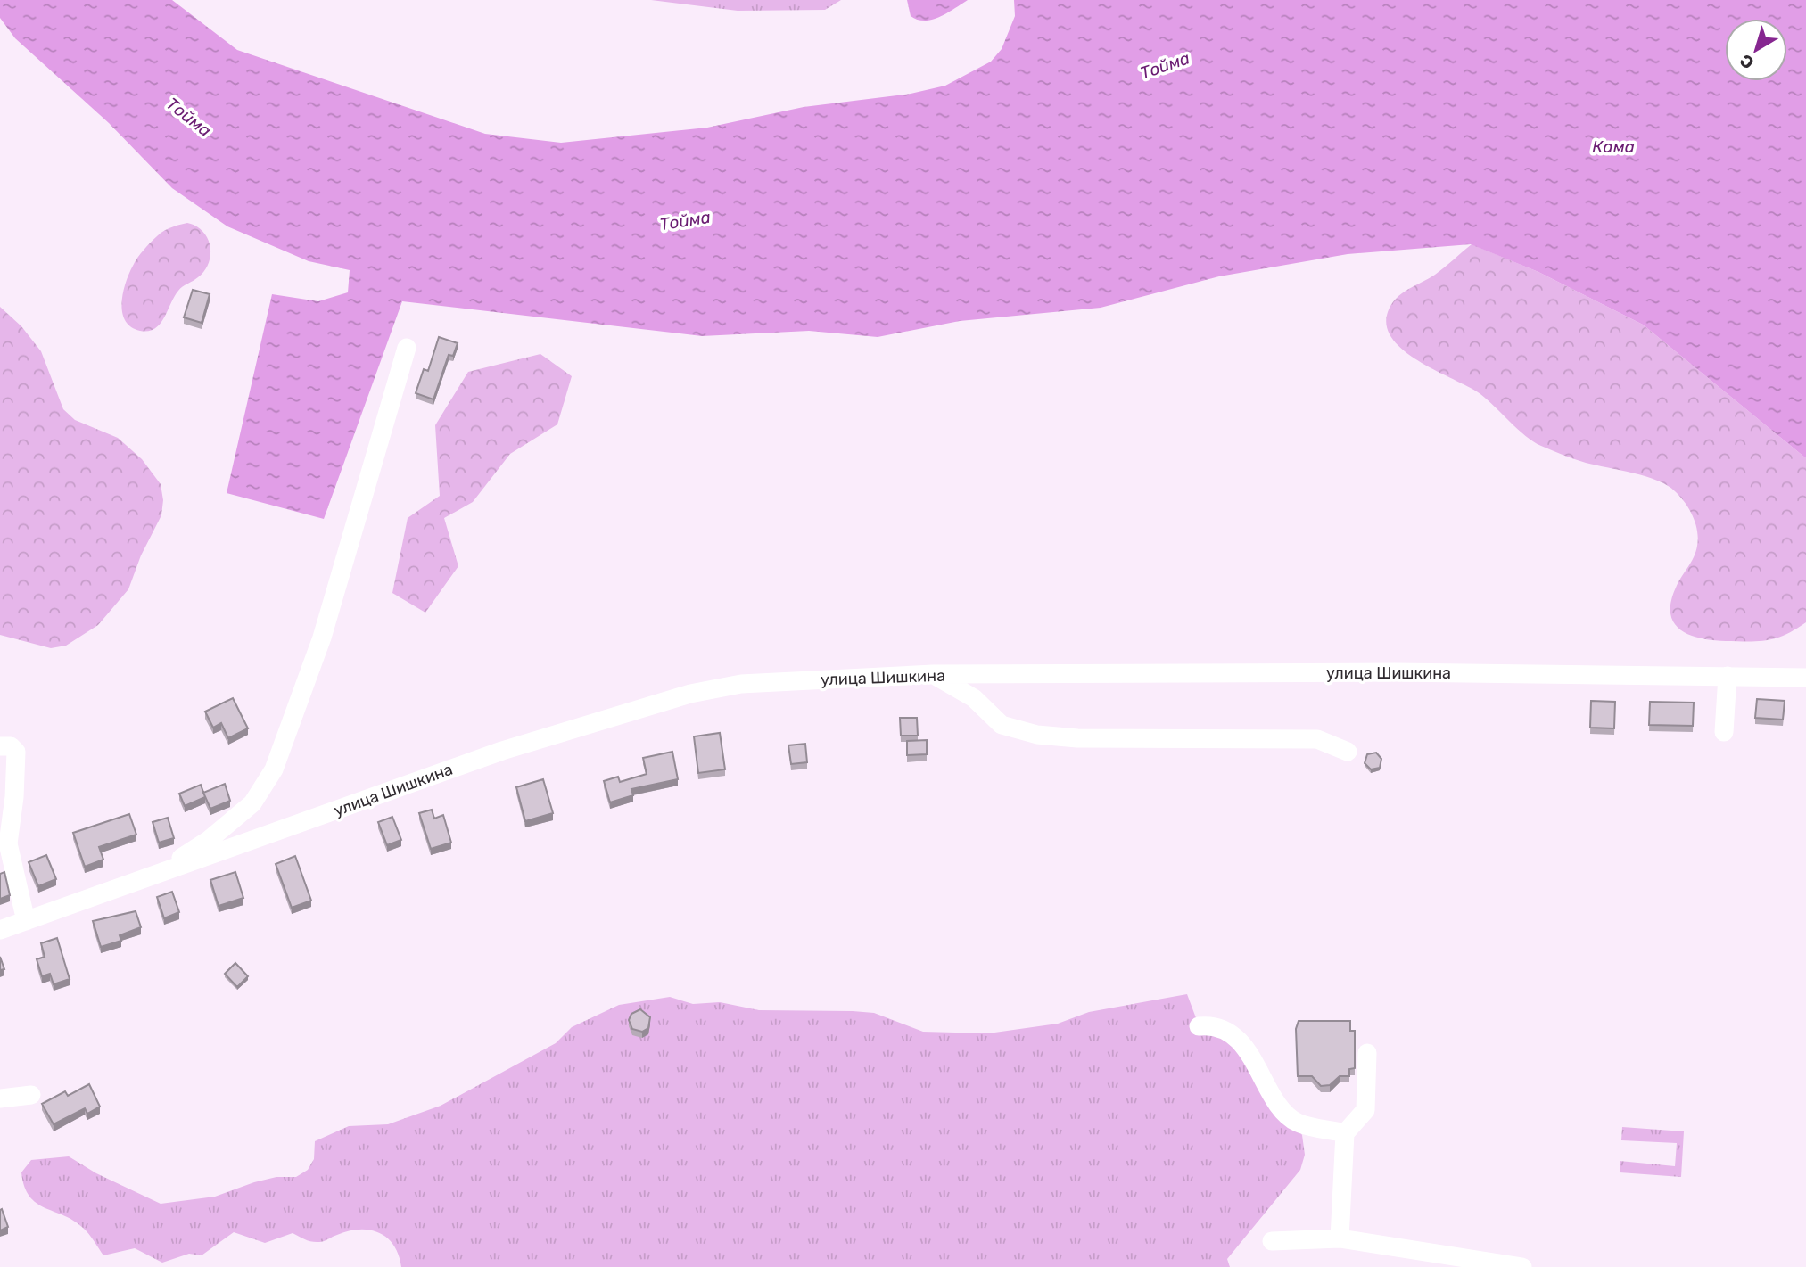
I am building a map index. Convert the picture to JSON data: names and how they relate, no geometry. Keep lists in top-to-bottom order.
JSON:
{
  "streets": {
    "street": ["улица Шишкина"]
  },
  "water": ["Тойма", "Кама"],
  "north": "bottom left"
}
